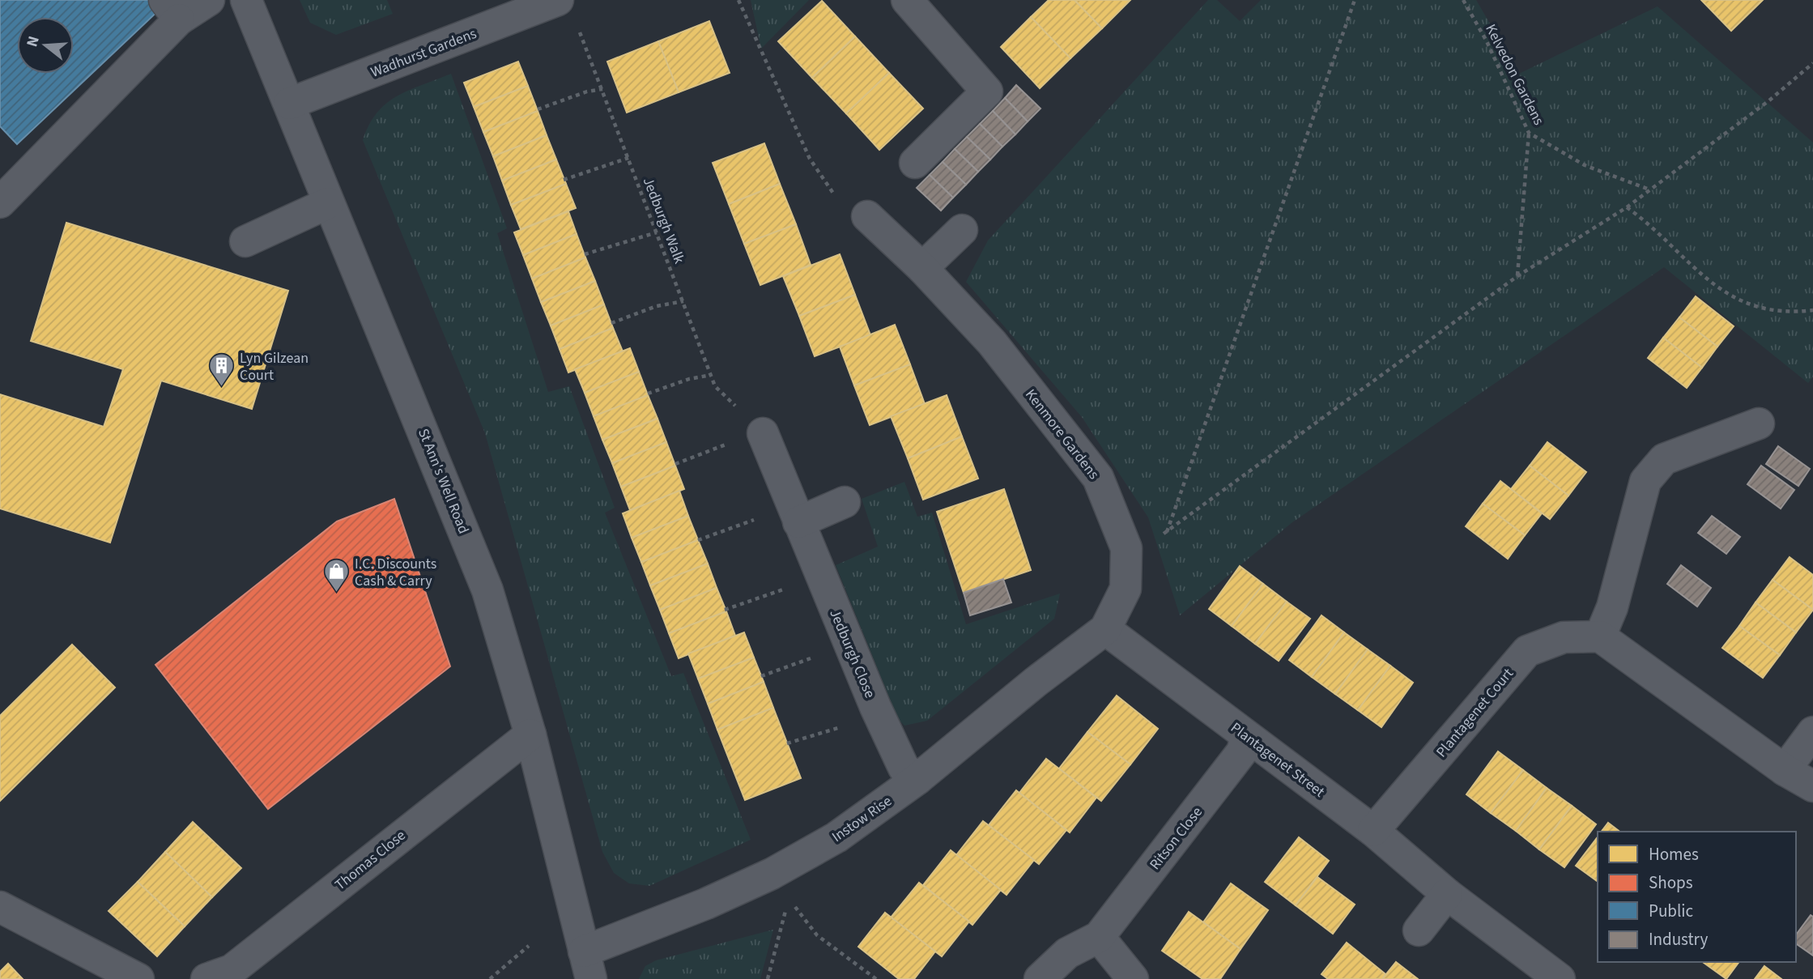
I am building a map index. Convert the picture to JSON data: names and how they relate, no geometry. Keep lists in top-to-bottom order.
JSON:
{
  "streets": {
    "street": [
      "Wadhurst Gardens",
      "Kenmore Gardens",
      "St Ann's Well Road",
      "Jedburgh Close",
      "Plantagenet Court",
      "Plantagenet Street",
      "Instow Rise",
      "Ritson Close",
      "Thomas Close"
    ],
    "path": ["Kelvedon Gardens", "Jedburgh Walk"]
  },
  "crossings": [
    ["Wadhurst Gardens", "St Ann's Well Road"],
    ["Jedburgh Walk", "Jedburgh Close"],
    ["Kenmore Gardens", "Plantagenet Street"],
    ["Kenmore Gardens", "Instow Rise"],
    ["St Ann's Well Road", "Instow Rise"],
    ["St Ann's Well Road", "Thomas Close"],
    ["Jedburgh Close", "Instow Rise"],
    ["Plantagenet Court", "Plantagenet Street"],
    ["Plantagenet Street", "Instow Rise"],
    ["Plantagenet Street", "Ritson Close"]
  ],
  "places": {
    "building": ["Lyn Gilzean Court"],
    "shop": ["I.C. Discounts Cash & Carry"]
  },
  "legend": [
    "Homes",
    "Shops",
    "Public",
    "Industry"
  ],
  "north": "left"
}
